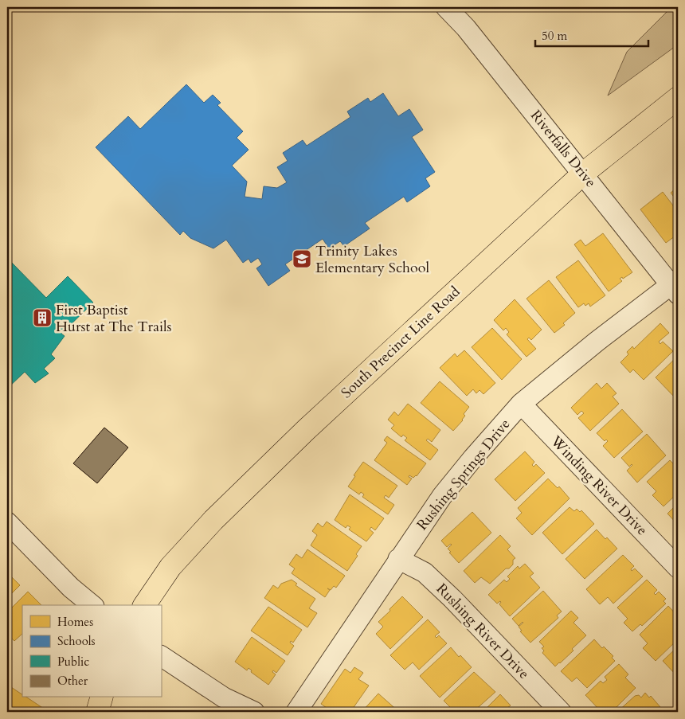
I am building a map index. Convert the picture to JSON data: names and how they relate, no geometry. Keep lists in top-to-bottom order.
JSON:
{
  "streets": {
    "main road": ["South Precinct Line Road"],
    "street": [
      "Riverfalls Drive",
      "Rushing Springs Drive",
      "Winding River Drive",
      "Rushing River Drive"
    ]
  },
  "crossings": [
    ["Riverfalls Drive", "South Precinct Line Road"],
    ["Riverfalls Drive", "Rushing Springs Drive"],
    ["Rushing Springs Drive", "Winding River Drive"],
    ["Rushing Springs Drive", "Rushing River Drive"]
  ],
  "places": {
    "school or university": ["Trinity Lakes Elementary School"],
    "building": ["First Baptist Hurst at The Trails"]
  },
  "legend": [
    "Homes",
    "Schools",
    "Public",
    "Other"
  ],
  "scale_bar": "50 m"
}
